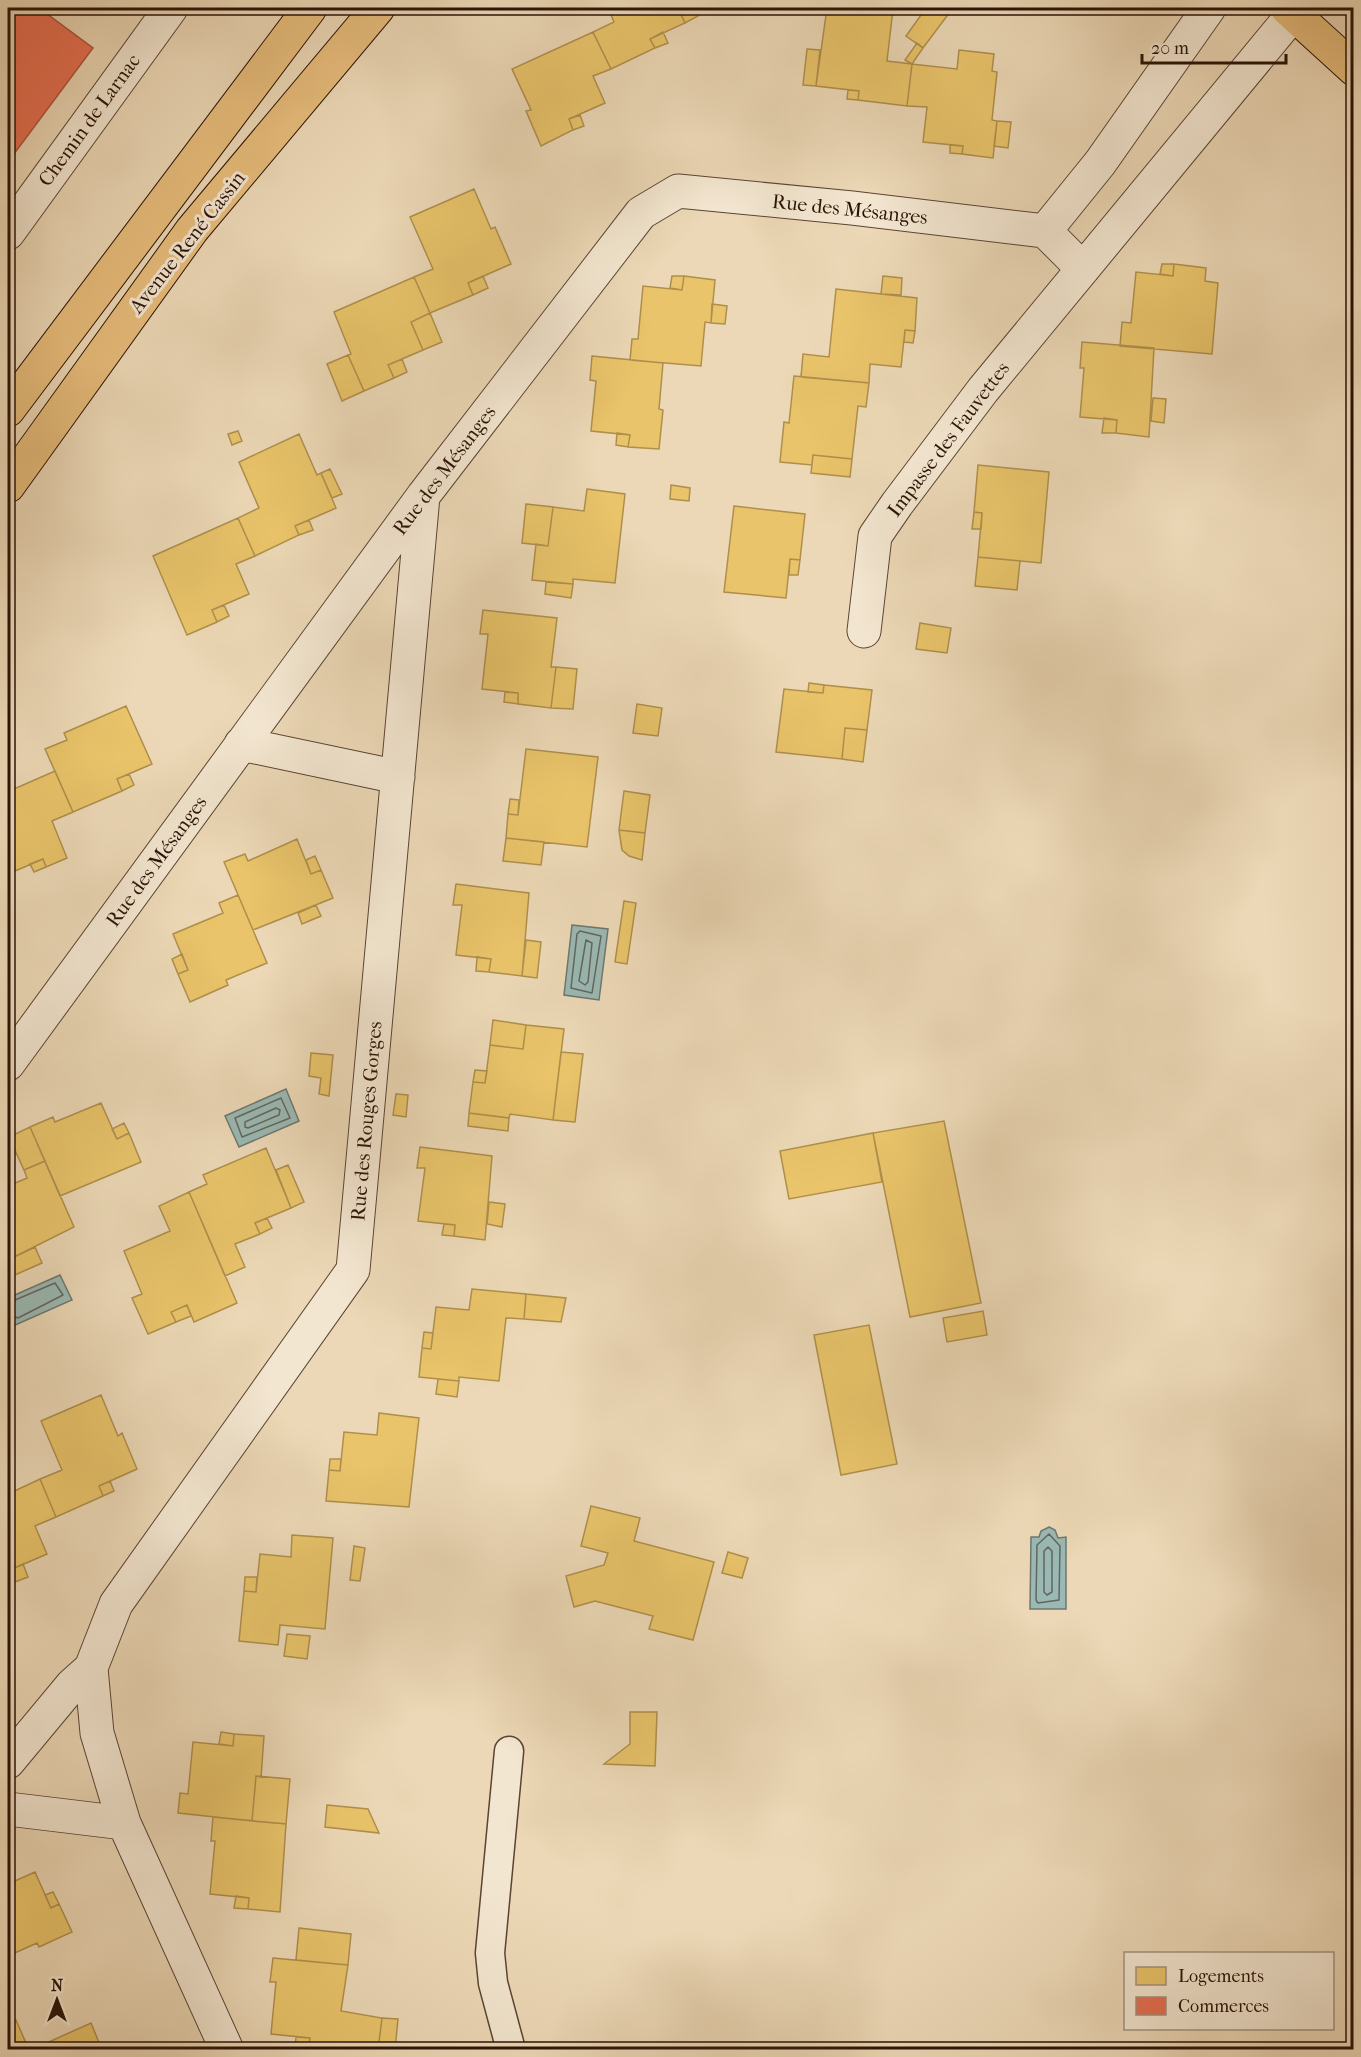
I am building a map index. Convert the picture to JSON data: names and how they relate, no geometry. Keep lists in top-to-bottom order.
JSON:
{
  "streets": {
    "main road": ["Avenue René Cassin"],
    "street": [
      "Chemin de Larnac",
      "Rue des Mésanges",
      "Impasse des Fauvettes",
      "Rue des Rouges Gorges"
    ]
  },
  "crossings": [
    ["Rue des Mésanges", "Rue des Rouges Gorges"]
  ],
  "legend": ["Logements", "Commerces"],
  "scale_bar": "20 m",
  "north": "top"
}
